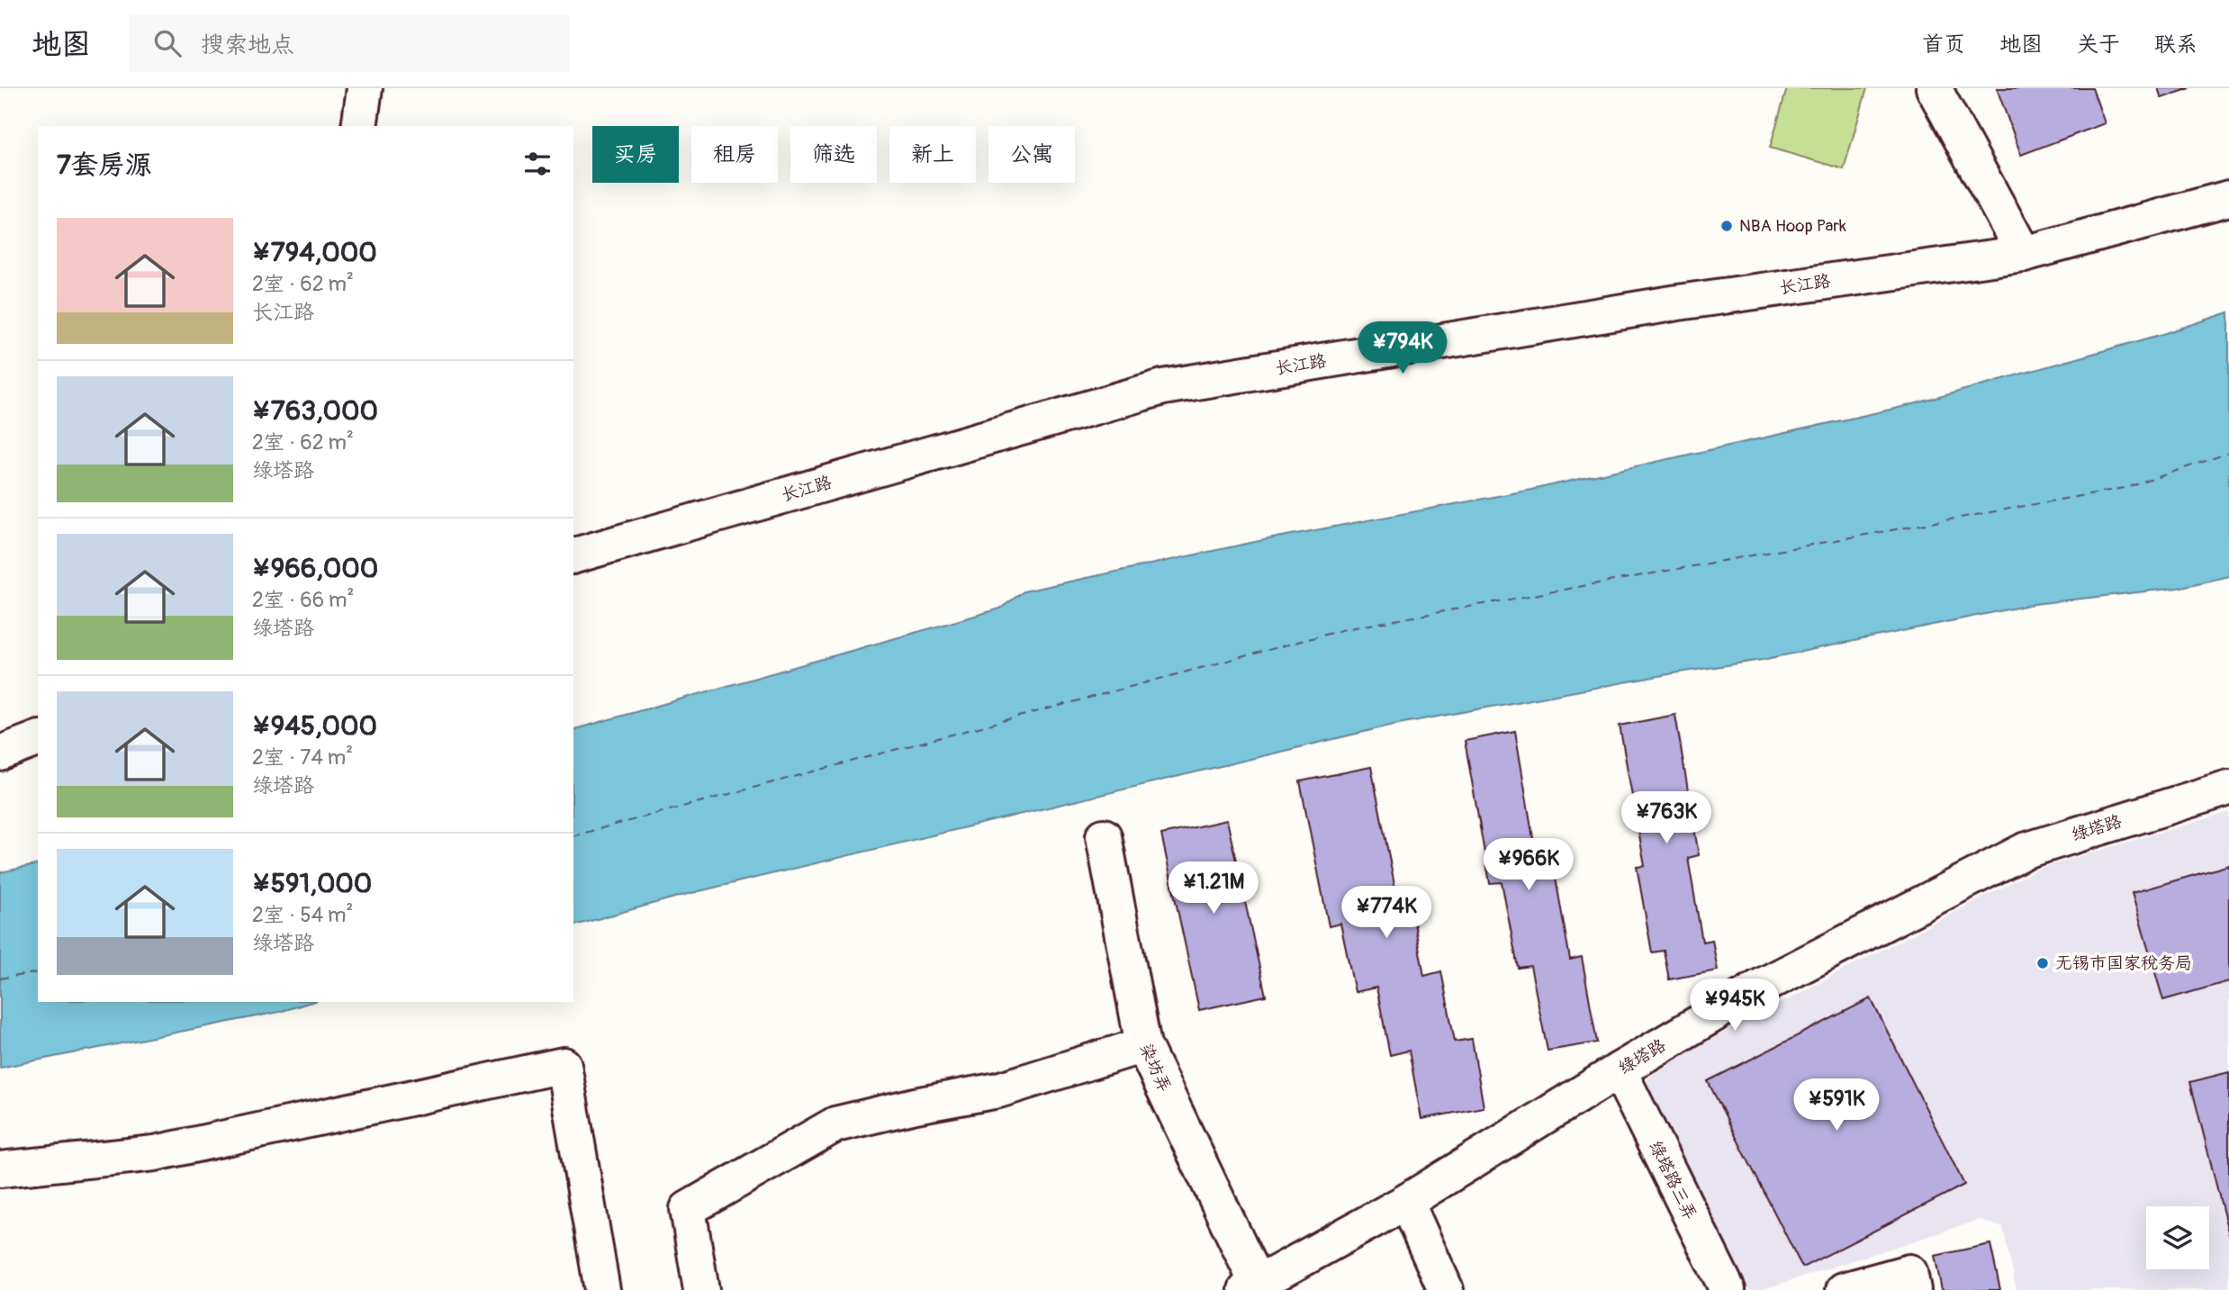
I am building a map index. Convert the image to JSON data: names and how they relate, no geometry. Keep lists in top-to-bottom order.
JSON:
{
  "streets": {
    "street": [
      "长江路",
      "绿塔路",
      "染坊弄",
      "绿塔路三弄"
    ]
  },
  "crossings": [
    ["绿塔路", "染坊弄"],
    ["绿塔路", "绿塔路三弄"]
  ],
  "places": ["NBA Hoop Park", "无锡市国家税务局"],
  "page": {
    "header": "地图",
    "search": "搜索地点",
    "nav": [
      "首页",
      "地图",
      "关于",
      "联系"
    ],
    "chip": [
      "买房",
      "租房",
      "筛选",
      "新上",
      "公寓"
    ],
    "heading": "7套房源",
    "list": [
      {
        "name": "¥794,000",
        "note": "2室 · 62 m² · 长江路"
      },
      {
        "name": "¥763,000",
        "note": "2室 · 62 m² · 绿塔路"
      },
      {
        "name": "¥966,000",
        "note": "2室 · 66 m² · 绿塔路"
      },
      {
        "name": "¥945,000",
        "note": "2室 · 74 m² · 绿塔路"
      },
      {
        "name": "¥591,000",
        "note": "2室 · 54 m² · 绿塔路"
      }
    ],
    "price": [
      "¥794K",
      "¥763K",
      "¥966K",
      "¥1.21M",
      "¥774K",
      "¥945K",
      "¥591K"
    ]
  }
}
